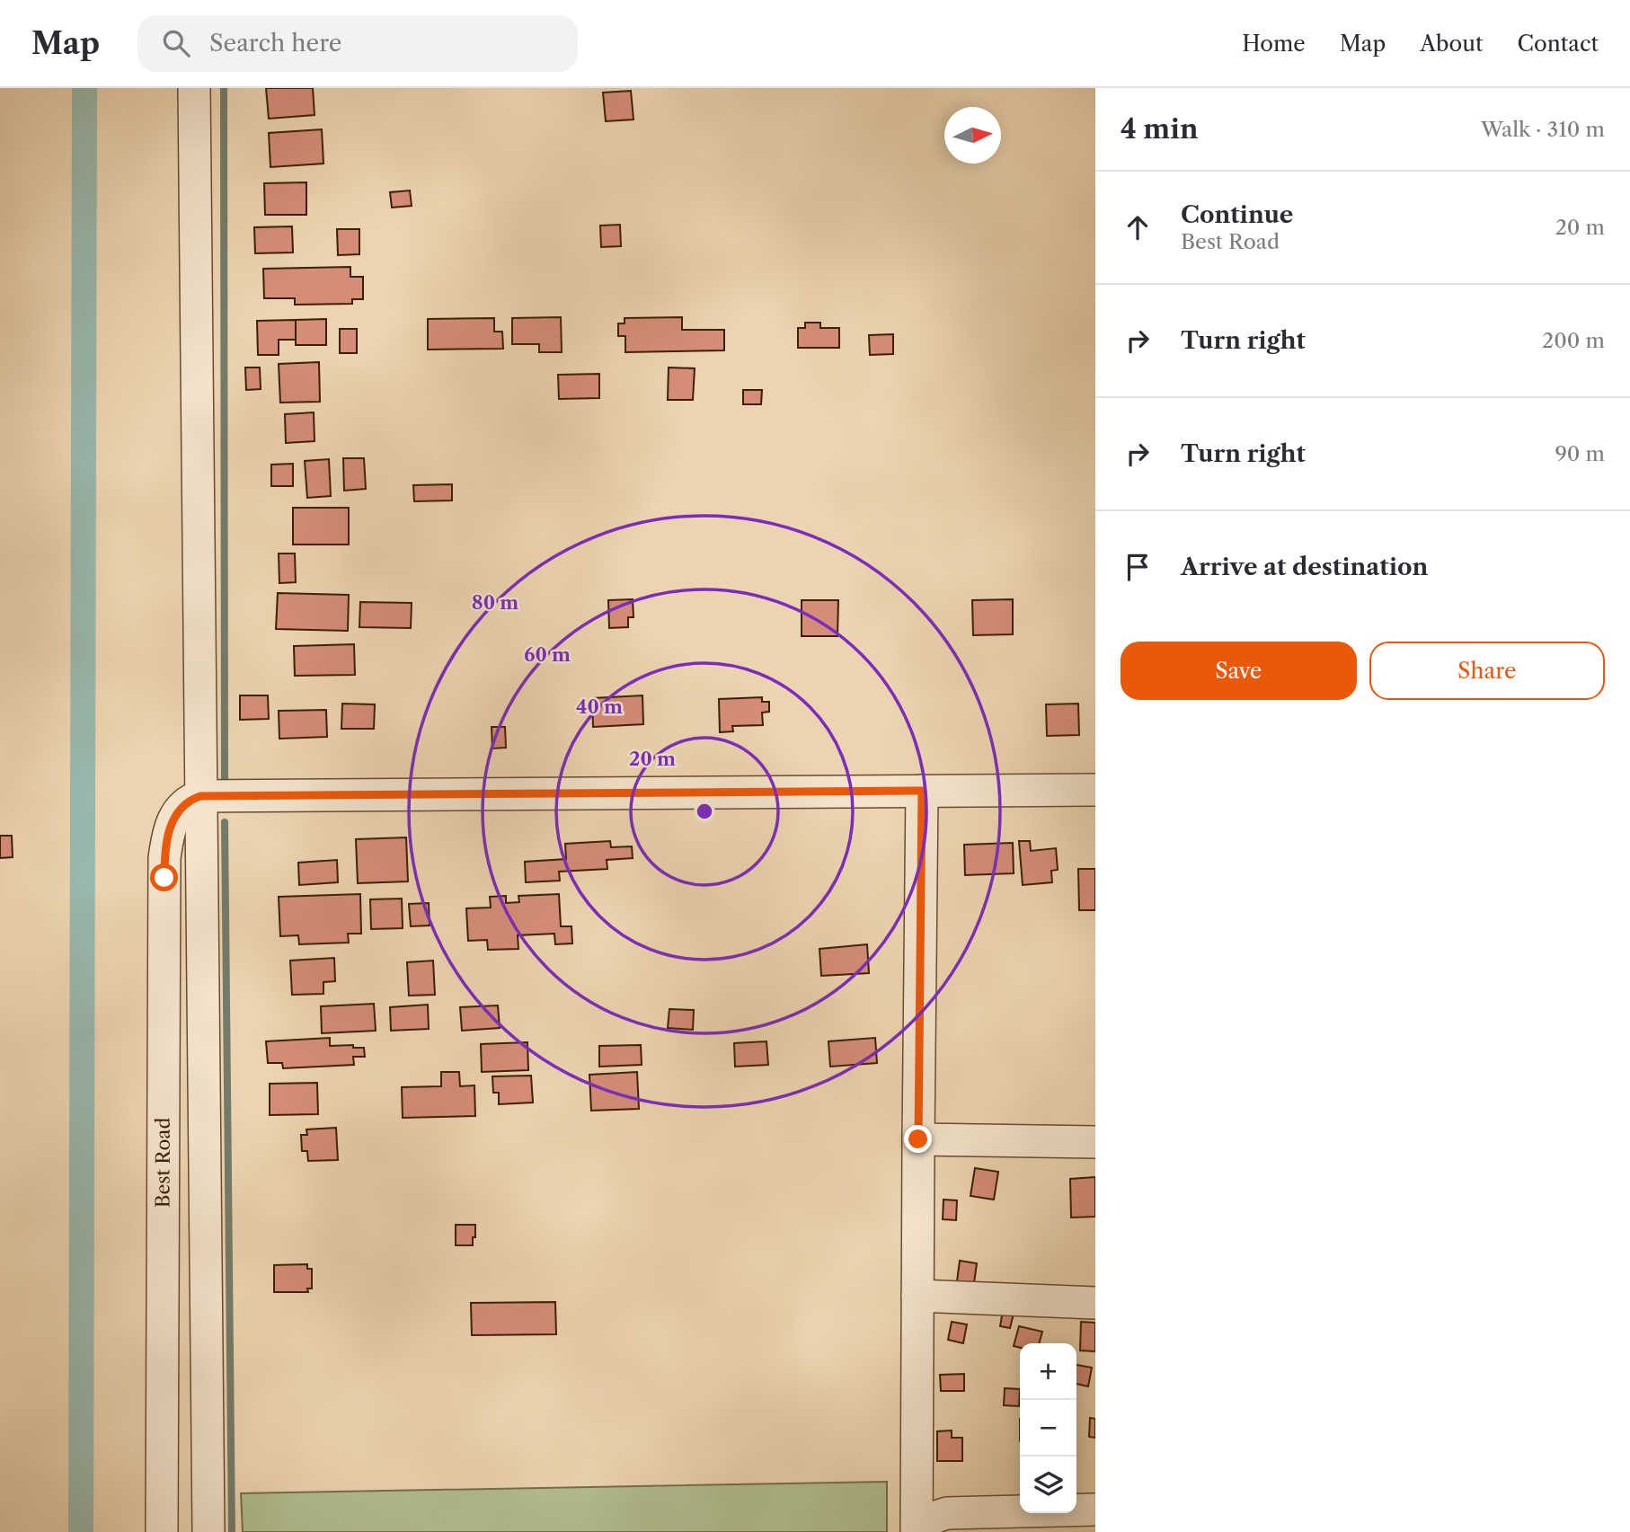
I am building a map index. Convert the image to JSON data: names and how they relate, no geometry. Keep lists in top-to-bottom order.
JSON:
{
  "streets": {
    "street": ["Best Road"]
  },
  "north": "right",
  "page": {
    "header": "Map",
    "search": "Search here",
    "nav": [
      "Home",
      "Map",
      "About",
      "Contact"
    ],
    "heading": ["4 min", "Walk · 310 m"],
    "list": [
      ["Continue", "Best Road", "20 m"],
      ["Turn right", "200 m"],
      ["Turn right", "90 m"],
      "Arrive at destination"
    ],
    "buttons": ["Save", "Share"],
    "map_buttons": ["+", "−"]
  },
  "rings": [
    "80 m",
    "60 m",
    "40 m",
    "20 m"
  ]
}
